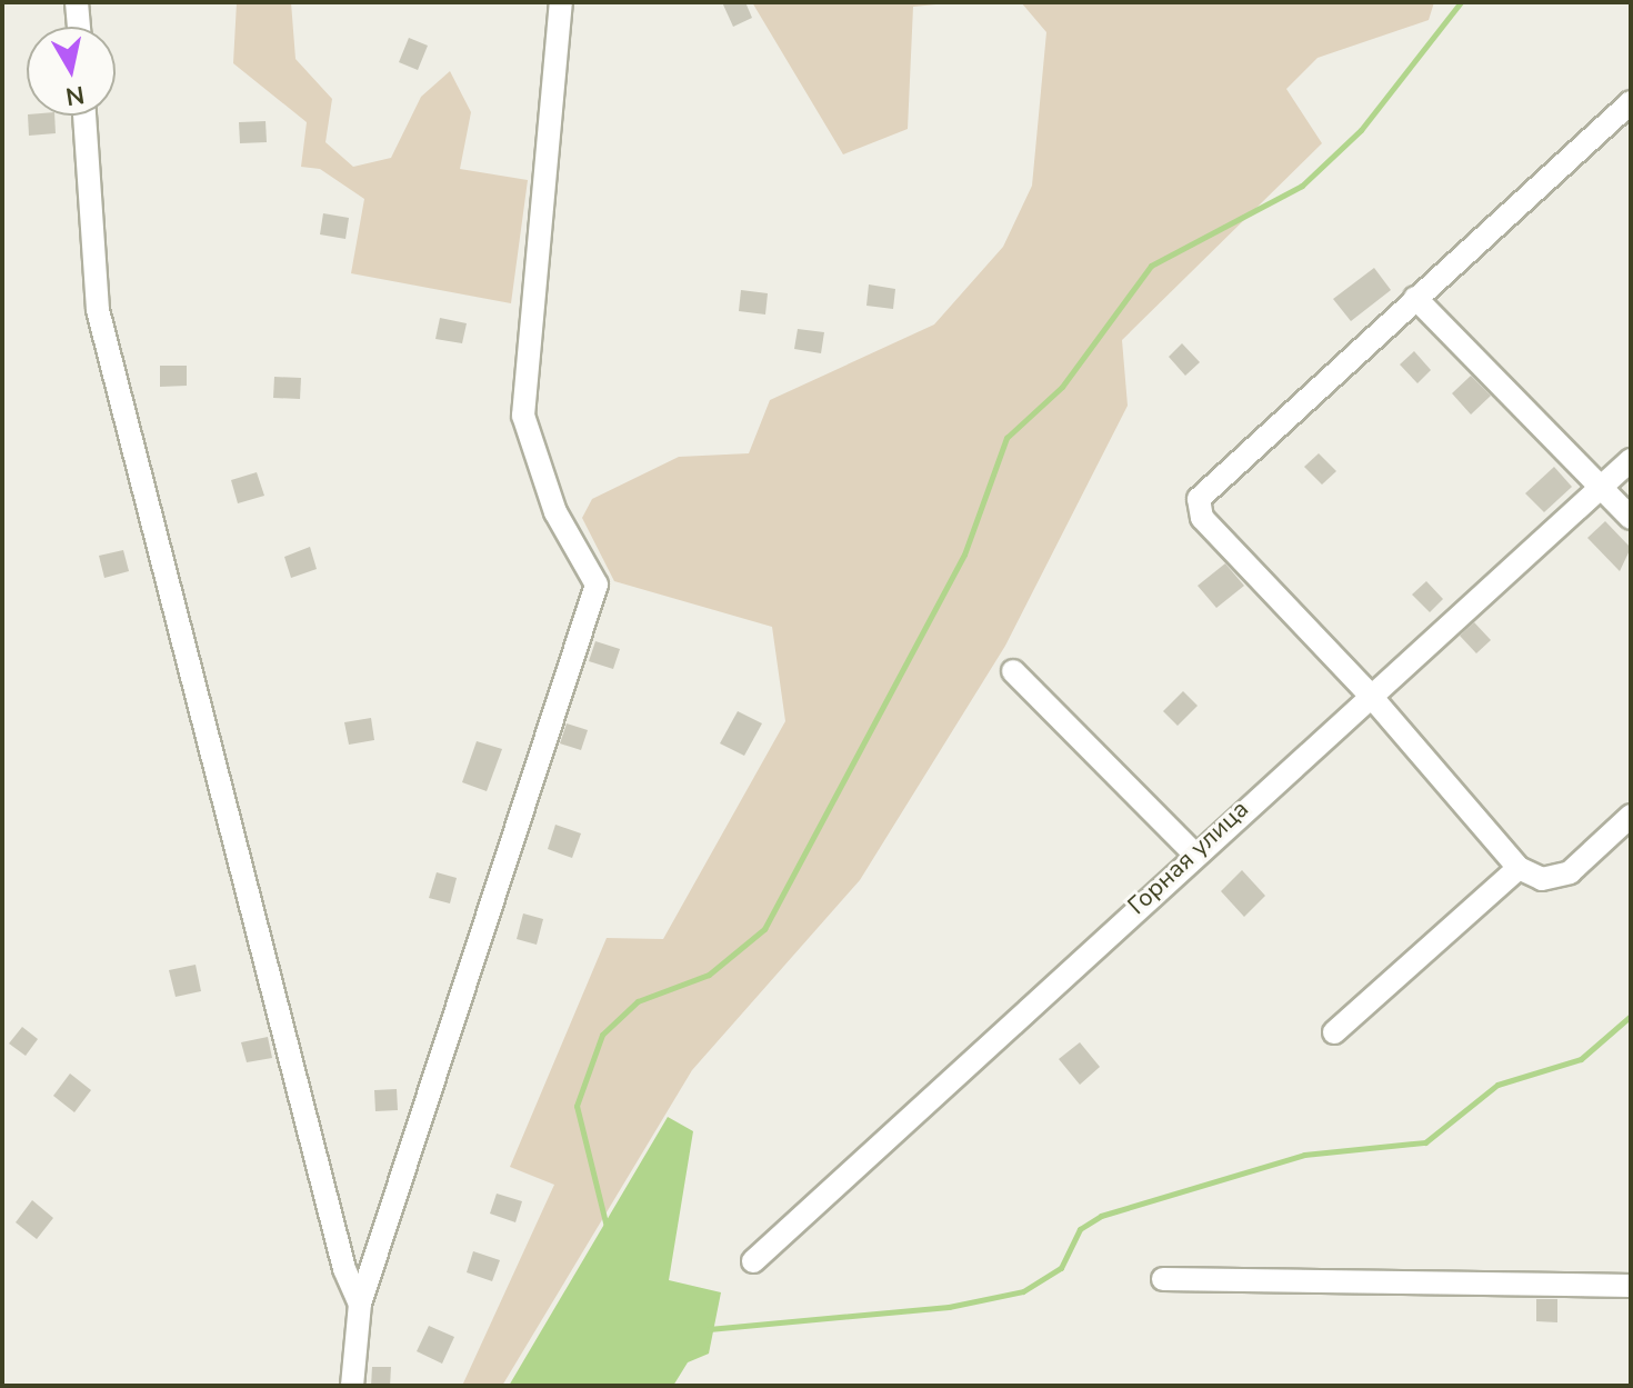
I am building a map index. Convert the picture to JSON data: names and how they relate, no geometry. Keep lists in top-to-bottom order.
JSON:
{
  "streets": {
    "street": ["Горная улица"]
  },
  "north": "bottom"
}
